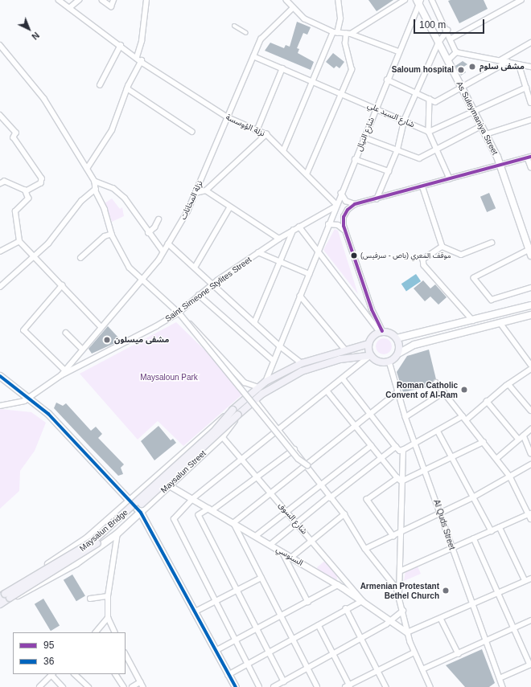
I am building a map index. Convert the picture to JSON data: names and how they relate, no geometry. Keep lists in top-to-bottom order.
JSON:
{
  "streets": {
    "main road": ["As Suleymaniya Street", "Maysalun Street", "Maysalun Bridge"],
    "street": [
      "شارع السيد علي",
      "نزلة الؤوسسة",
      "شارع النيال",
      "نزلة المخانات",
      "Saint Simeone Stylites Street",
      "شارع السوق",
      "Al Quds Street",
      "السنوسي"
    ]
  },
  "crossings": [
    ["شارع السيد علي", "شارع النيال"],
    ["شارع السيد علي", "نزلة المخانات"],
    ["As Suleymaniya Street", "شارع النيال"],
    ["نزلة الؤوسسة", "شارع النيال"],
    ["نزلة الؤوسسة", "نزلة المخانات"],
    ["نزلة الؤوسسة", "Saint Simeone Stylites Street"],
    ["شارع النيال", "Saint Simeone Stylites Street"],
    ["شارع النيال", "Maysalun Street"],
    ["نزلة المخانات", "Saint Simeone Stylites Street"],
    ["Maysalun Street", "شارع السوق"],
    ["Maysalun Street", "Al Quds Street"],
    ["Maysalun Street", "Maysalun Bridge"],
    ["Maysalun Street", "السنوسي"],
    ["شارع السوق", "السنوسي"]
  ],
  "parks": ["Maysaloun Park"],
  "places": [
    "مشفى سلوم",
    "Saloum hospital",
    "موقف المعري (باص - سرفيس)",
    "مشفى ميسلون",
    "Roman Catholic Convent of Al-Ram",
    "Armenian Protestant Bethel Church"
  ],
  "lines": ["transit line 95", "transit line 36"],
  "legend": ["95", "36"],
  "scale_bar": "100 m",
  "north": "bottom right"
}
